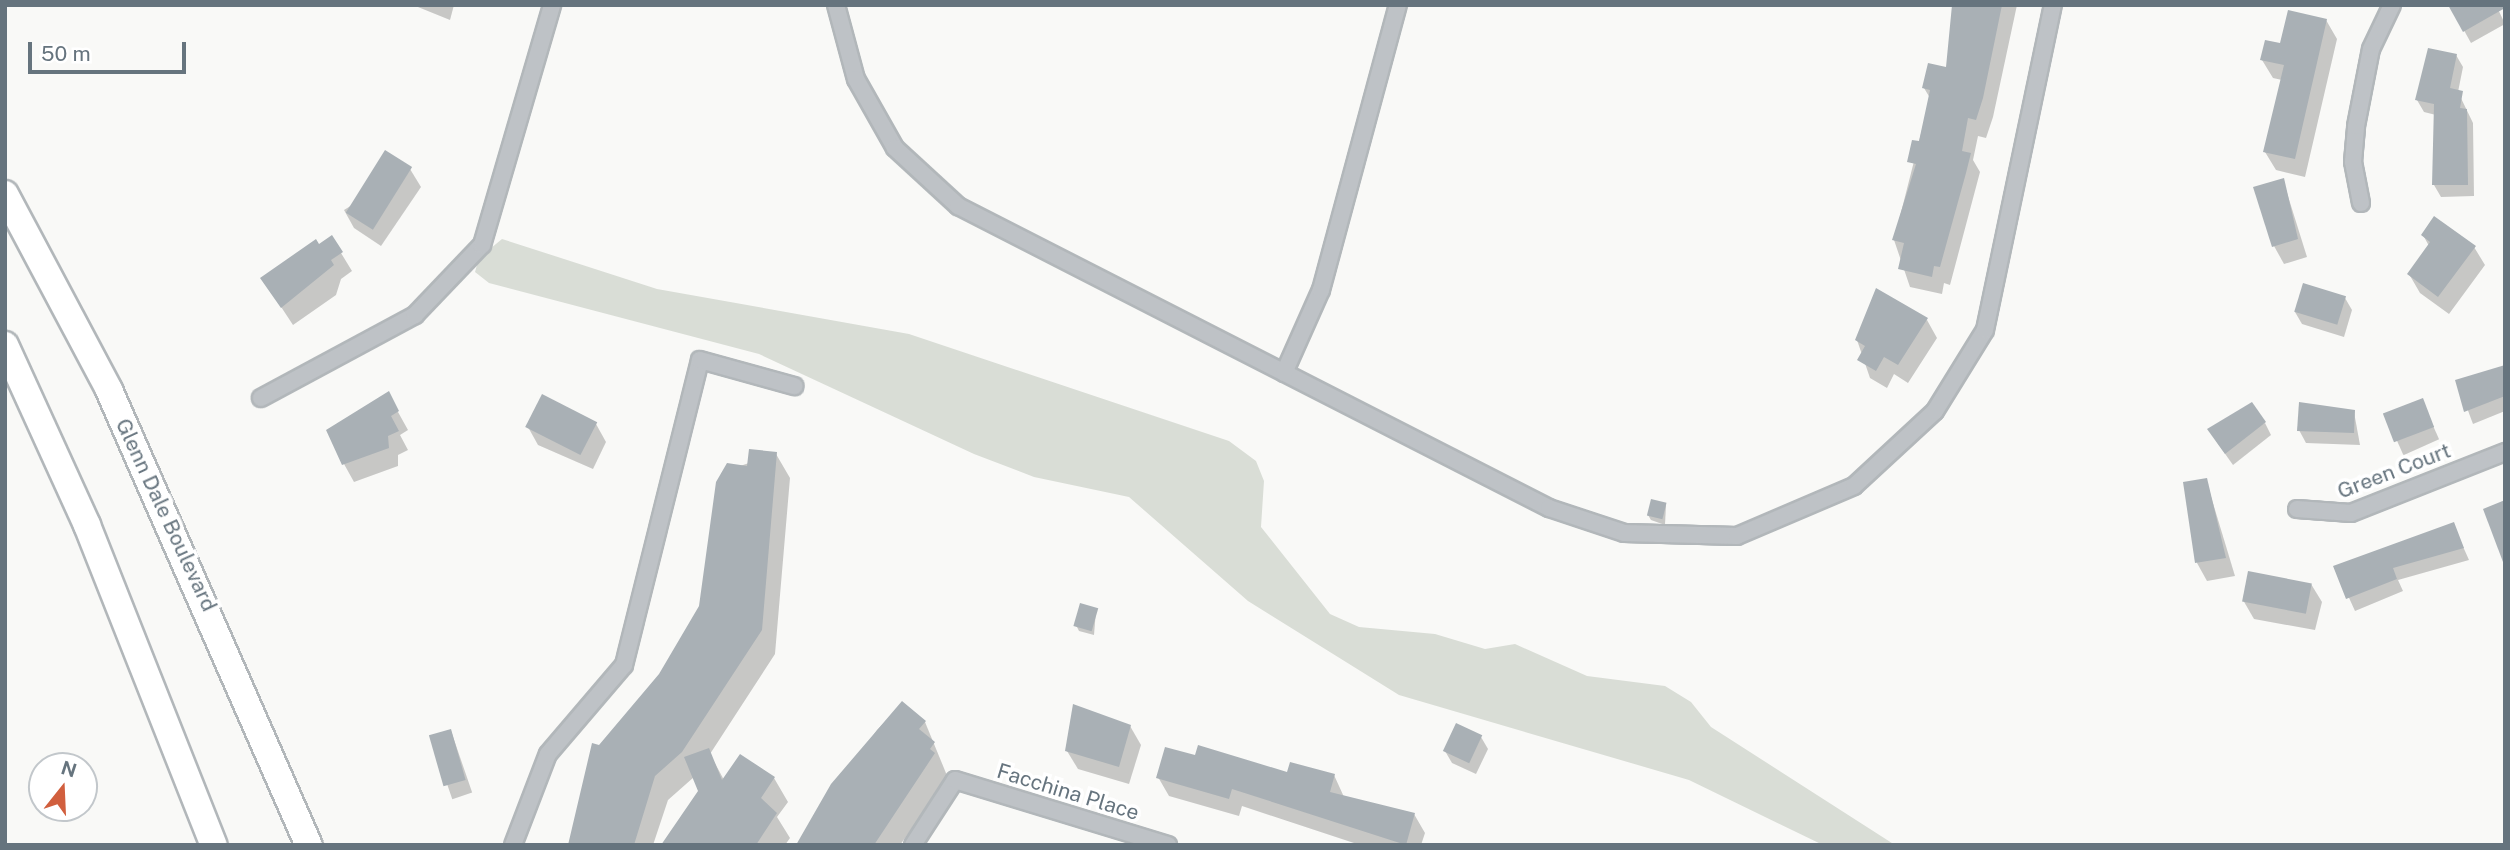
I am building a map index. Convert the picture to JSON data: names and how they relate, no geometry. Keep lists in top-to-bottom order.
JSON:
{
  "streets": {
    "main road": ["Glenn Dale Boulevard"],
    "street": ["Green Court", "Facchina Place"]
  },
  "scale_bar": "50 m",
  "north": "top"
}
